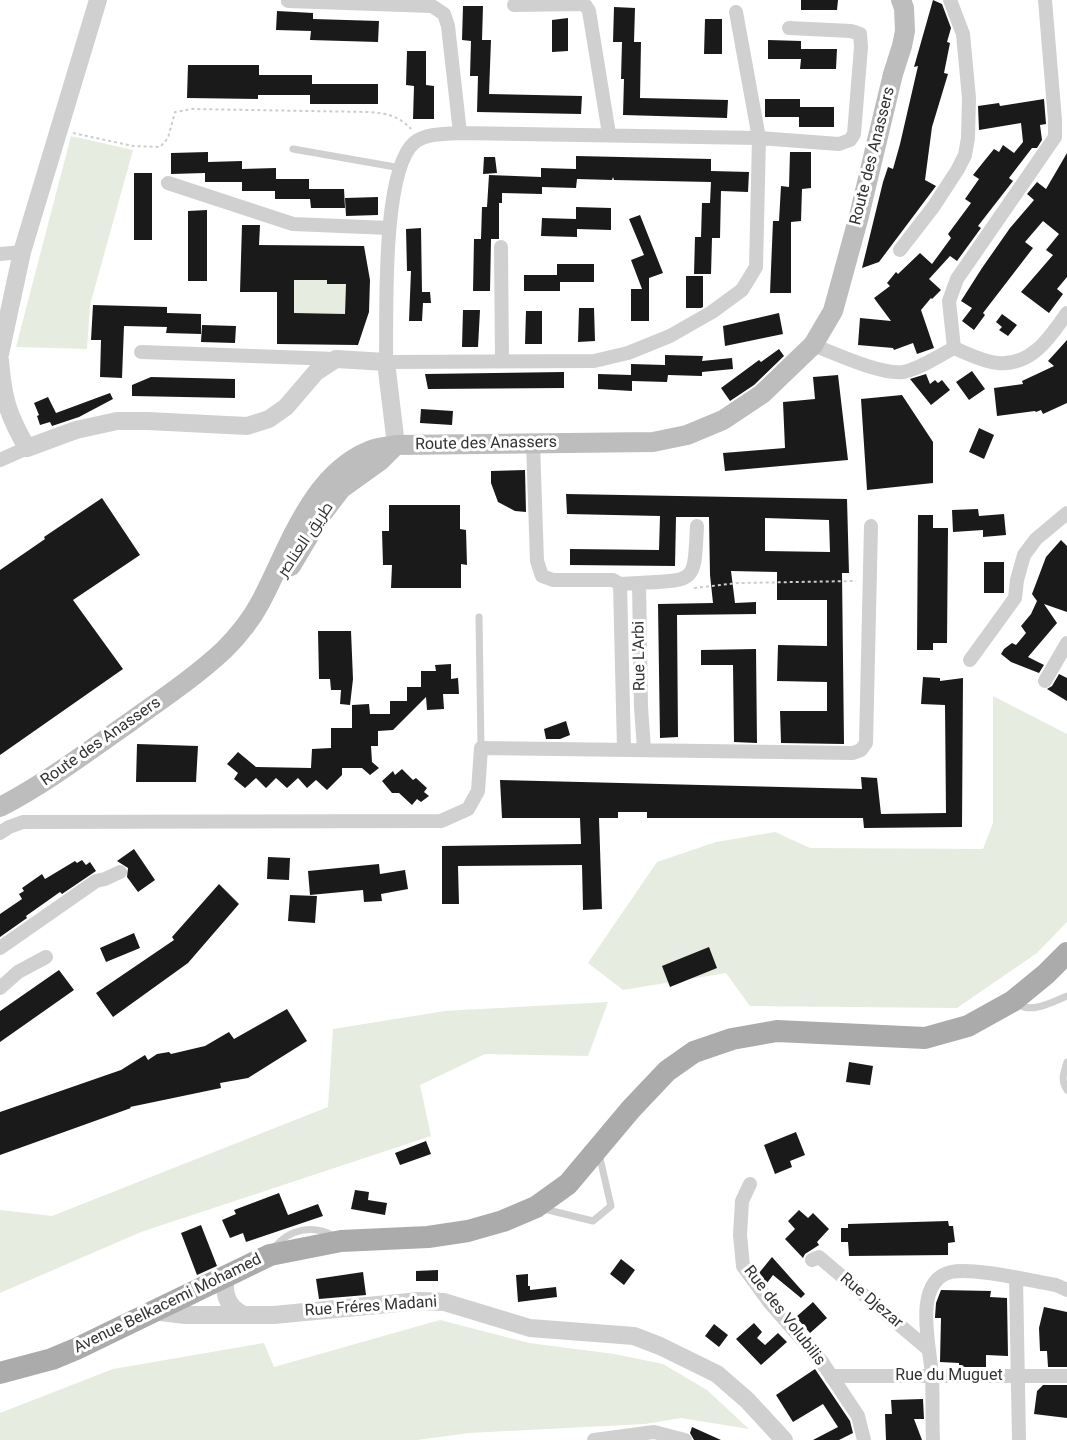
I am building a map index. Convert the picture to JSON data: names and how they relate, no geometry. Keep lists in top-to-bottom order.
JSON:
{
  "streets": {
    "main road": ["Route des Anassers", "Avenue Belkacemi Mohamed"],
    "street": [
      "Rue L'Arbi",
      "Rue Djezar",
      "Rue Fréres Madani",
      "Rue des Volubilis",
      "Rue du Muguet"
    ]
  },
  "crossings": [
    ["Avenue Belkacemi Mohamed", "Rue Fréres Madani"],
    ["Rue des Volubilis", "Rue du Muguet"]
  ]
}
